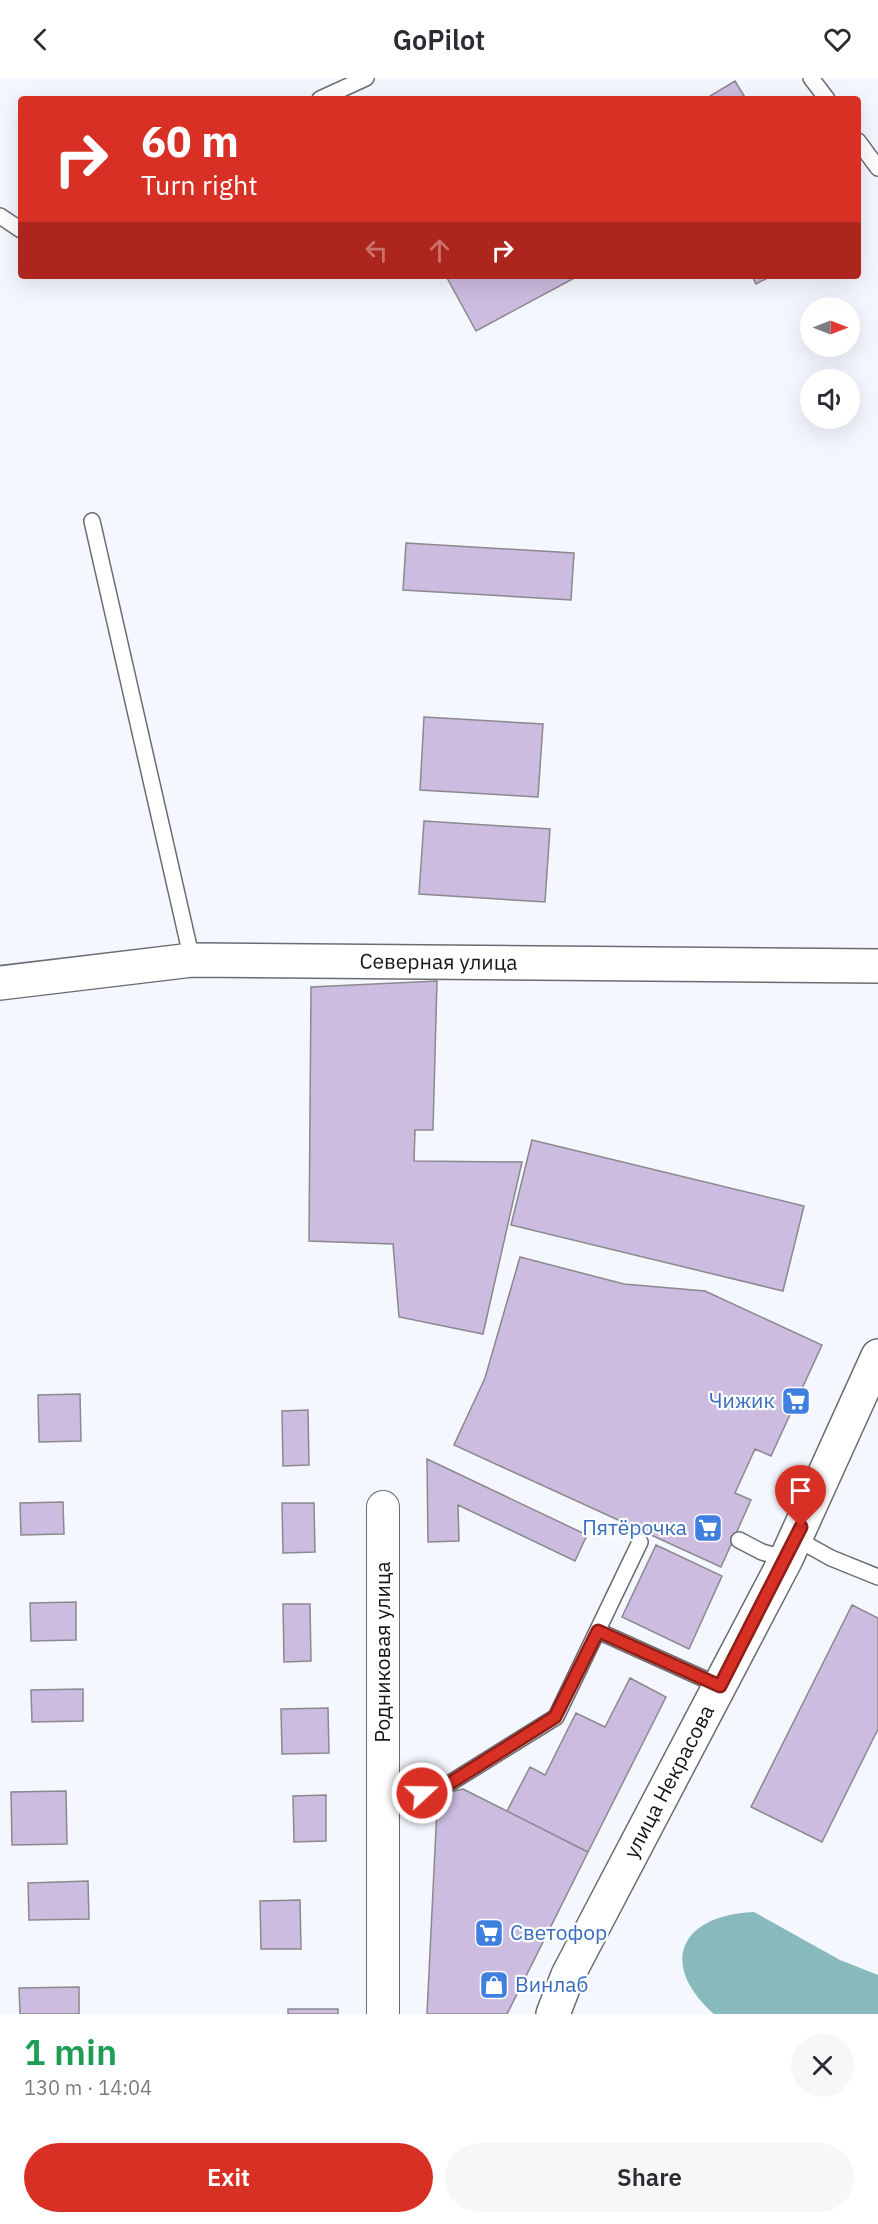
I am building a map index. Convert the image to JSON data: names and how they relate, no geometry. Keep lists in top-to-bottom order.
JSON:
{
  "streets": {
    "street": ["Северная улица", "Родниковая улица", "улица Некрасова"]
  },
  "places": {
    "supermarket": ["Чижик", "Пятёрочка", "Светофор"],
    "shop": ["Винлаб"]
  },
  "north": "right",
  "page": {
    "header": "GoPilot",
    "turn": ["60 m", "Turn right"],
    "heading": ["1 min", "130 m · 14:04"],
    "buttons": ["Exit", "Share"]
  }
}
